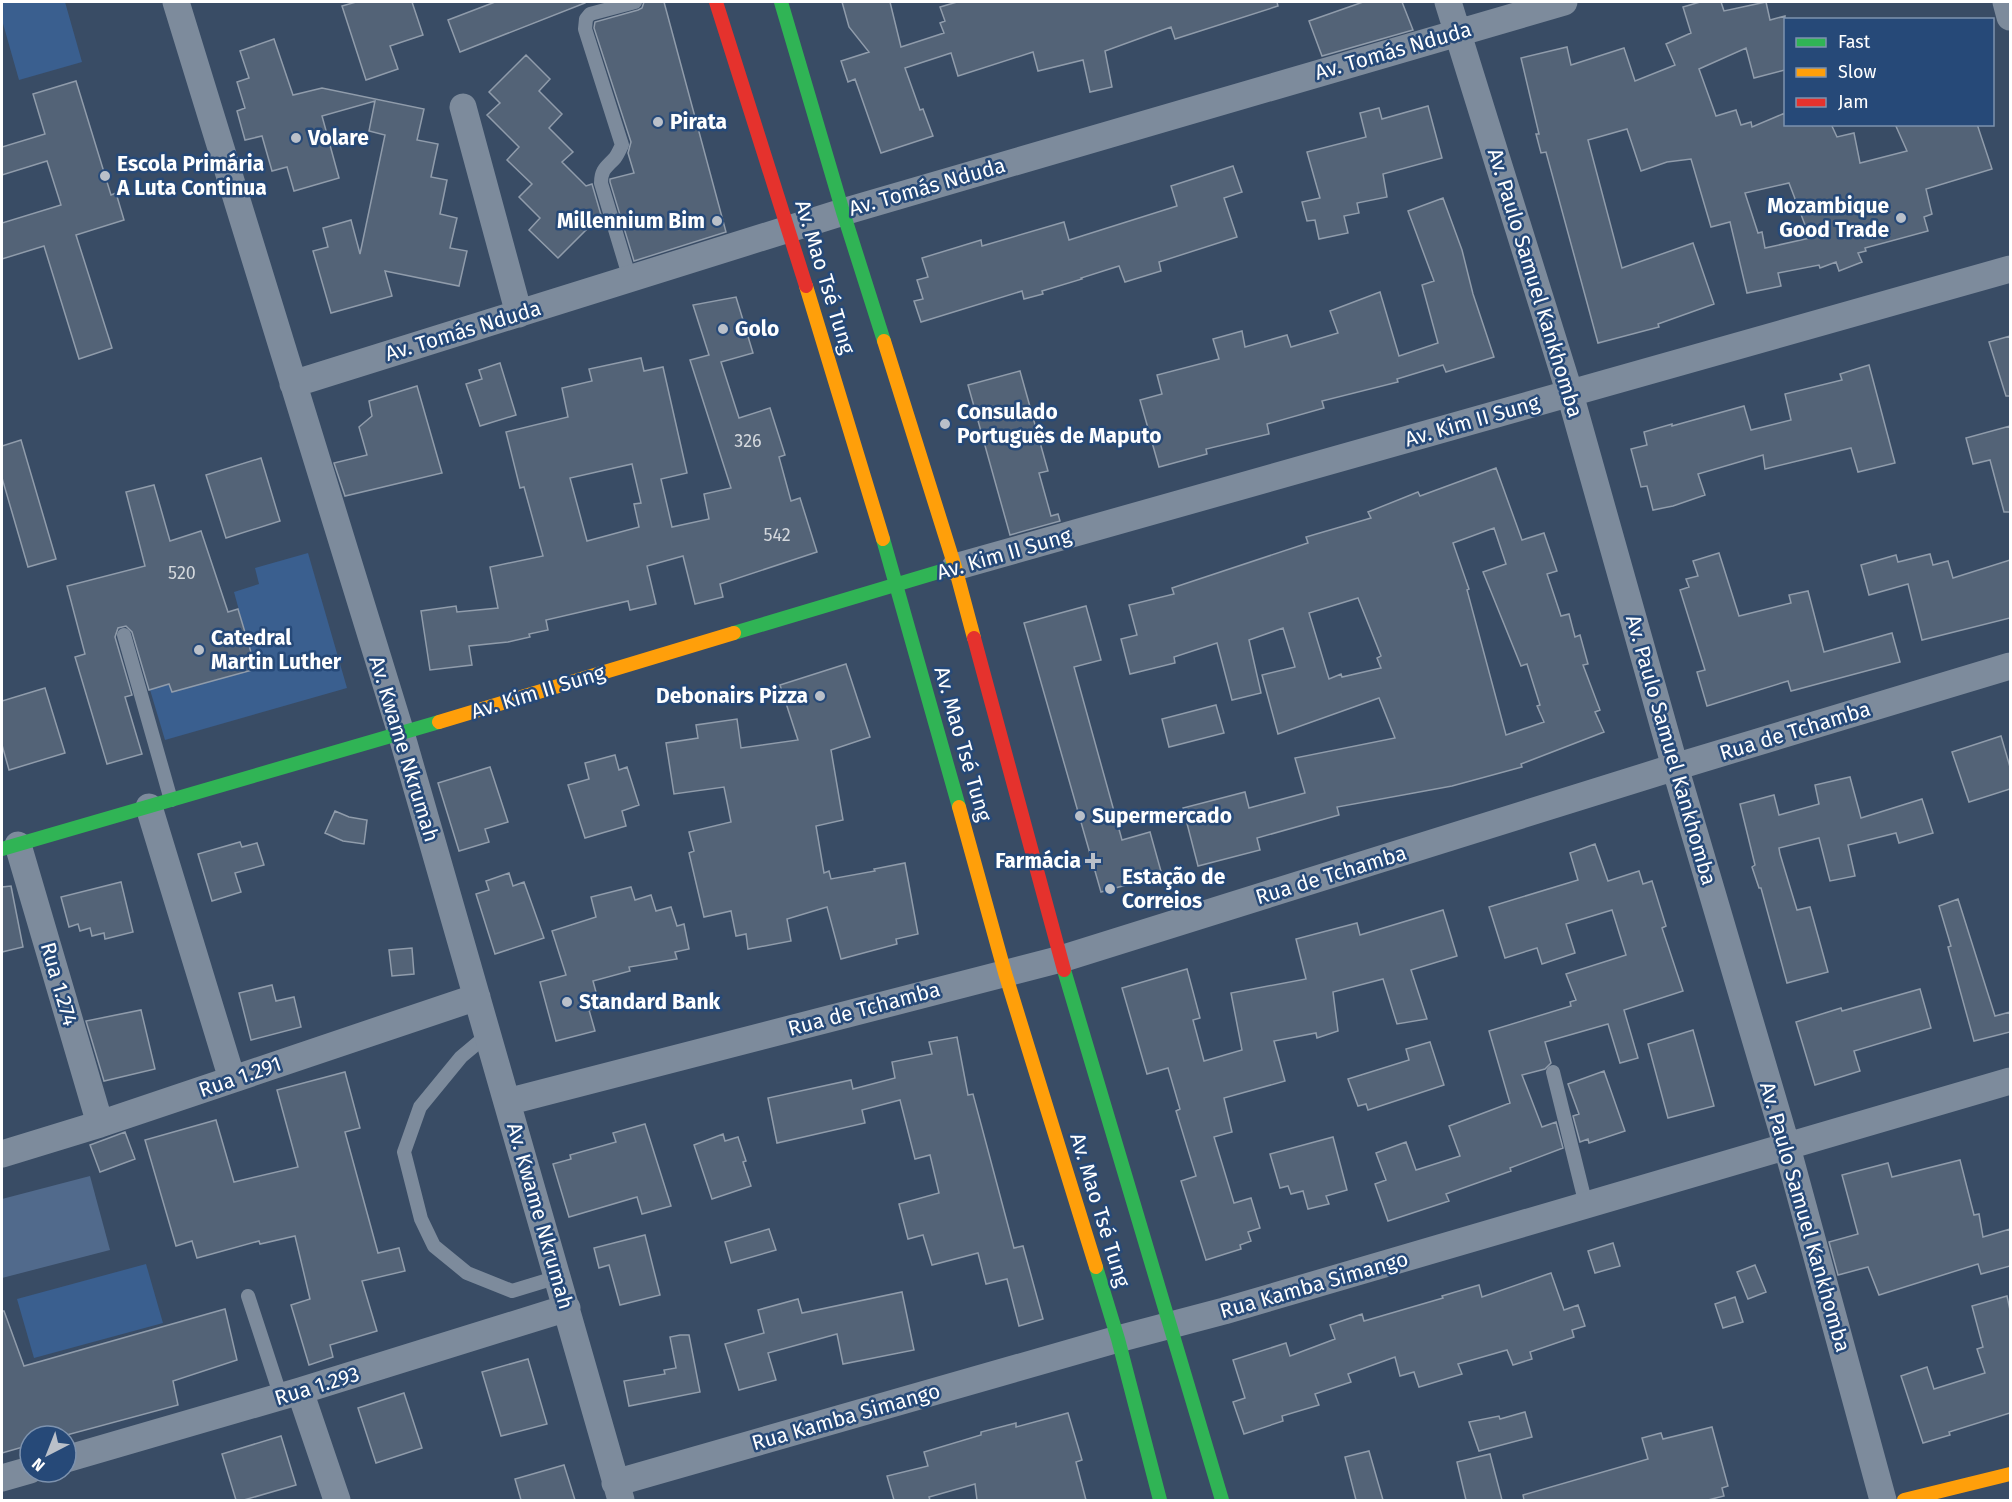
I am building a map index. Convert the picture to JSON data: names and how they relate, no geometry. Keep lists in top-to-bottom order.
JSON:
{
  "streets": {
    "main road": ["Av. Mao Tsé Tung", "Av. Kim II Sung"],
    "street": [
      "Av. Tomás Nduda",
      "Av. Paulo Samuel Kankhomba",
      "Rua de Tchamba",
      "Av. Kwame Nkrumah",
      "Rua 1.274",
      "Rua 1.291",
      "Rua Kamba Simango",
      "Rua 1.293"
    ]
  },
  "crossings": [
    ["Av. Tomás Nduda", "Av. Mao Tsé Tung"],
    ["Av. Tomás Nduda", "Av. Paulo Samuel Kankhomba"],
    ["Av. Tomás Nduda", "Av. Kwame Nkrumah"],
    ["Av. Mao Tsé Tung", "Av. Kim II Sung"],
    ["Av. Mao Tsé Tung", "Rua de Tchamba"],
    ["Av. Mao Tsé Tung", "Rua Kamba Simango"],
    ["Av. Paulo Samuel Kankhomba", "Av. Kim II Sung"],
    ["Av. Paulo Samuel Kankhomba", "Rua de Tchamba"],
    ["Av. Paulo Samuel Kankhomba", "Rua Kamba Simango"],
    ["Av. Kim II Sung", "Av. Kwame Nkrumah"],
    ["Av. Kim II Sung", "Rua 1.274"],
    ["Rua de Tchamba", "Av. Kwame Nkrumah"],
    ["Av. Kwame Nkrumah", "Rua 1.291"],
    ["Av. Kwame Nkrumah", "Rua Kamba Simango"],
    ["Av. Kwame Nkrumah", "Rua 1.293"],
    ["Rua 1.274", "Rua 1.291"]
  ],
  "places": {
    "other": [
      "Pirata",
      "Volare",
      "Escola Primária A Luta Continua",
      "Mozambique Good Trade",
      "Millennium Bim",
      "Golo",
      "Consulado Português de Maputo",
      "Catedral Martin Luther",
      "Debonairs Pizza",
      "Supermercado",
      "Estação de Correios",
      "Standard Bank"
    ],
    "health": ["Farmácia"]
  },
  "house_numbers": ["326", "542", "520"],
  "legend": ["Fast", "Slow", "Jam"],
  "north": "bottom left"
}
